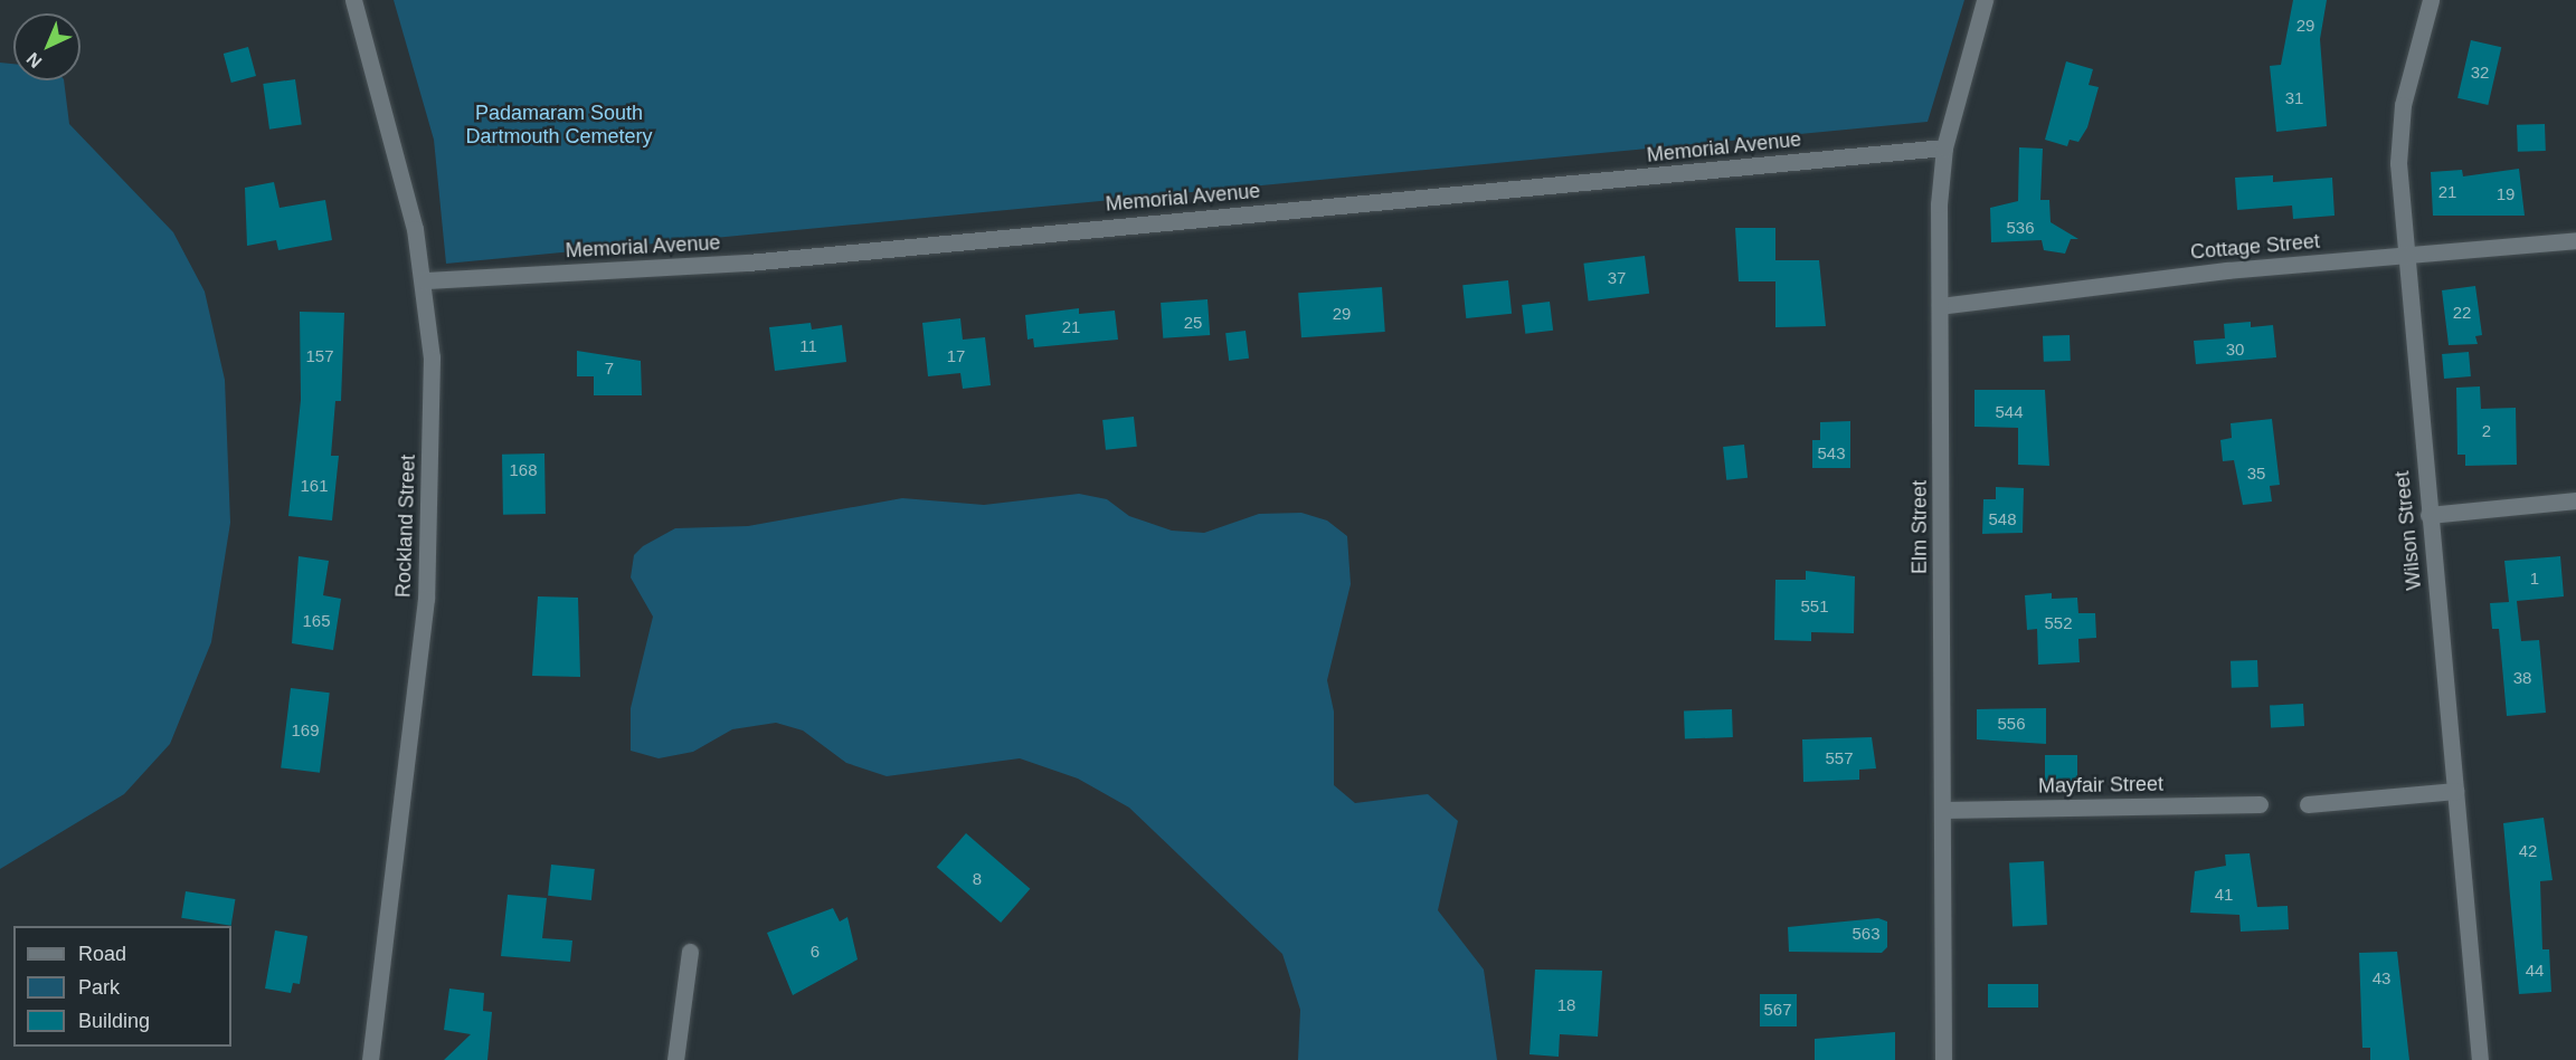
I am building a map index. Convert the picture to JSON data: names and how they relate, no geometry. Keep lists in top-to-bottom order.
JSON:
{
  "streets": {
    "street": [
      "Memorial Avenue",
      "Cottage Street",
      "Rockland Street",
      "Elm Street",
      "Wilson Street",
      "Mayfair Street"
    ]
  },
  "crossings": [
    ["Memorial Avenue", "Rockland Street"],
    ["Memorial Avenue", "Elm Street"],
    ["Cottage Street", "Elm Street"],
    ["Cottage Street", "Wilson Street"],
    ["Elm Street", "Mayfair Street"]
  ],
  "parks": ["Padamaram South Dartmouth Cemetery"],
  "house_numbers": [
    "29",
    "32",
    "31",
    "21",
    "19",
    "536",
    "37",
    "22",
    "29",
    "25",
    "21",
    "11",
    "30",
    "157",
    "17",
    "7",
    "544",
    "2",
    "543",
    "168",
    "35",
    "161",
    "548",
    "1",
    "551",
    "165",
    "552",
    "38",
    "556",
    "169",
    "557",
    "42",
    "8",
    "41",
    "563",
    "6",
    "44",
    "43",
    "18",
    "567"
  ],
  "legend": ["Road", "Park", "Building"],
  "north": "bottom left"
}
